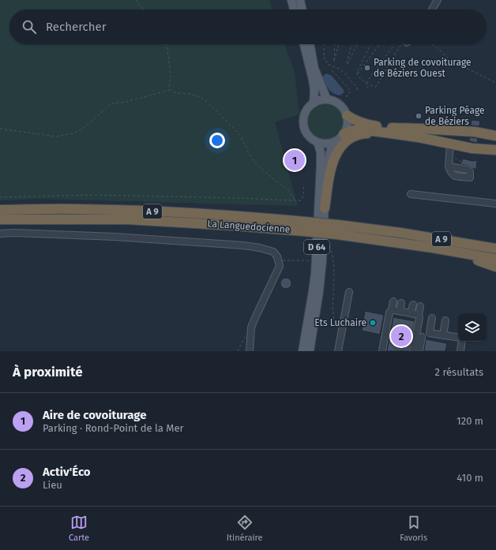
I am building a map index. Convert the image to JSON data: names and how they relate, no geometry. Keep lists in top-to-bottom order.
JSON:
{
  "streets": {
    "highway": ["A 9", "La Languedocienne"],
    "main road": ["D 64"]
  },
  "places": ["Parking de covoiturage de Béziers Ouest", "Parking Péage de Béziers", "Ets Luchaire"],
  "page": {
    "search": "Rechercher",
    "pins": ["1", "2"],
    "heading": ["À proximité", "2 résultats"],
    "list": [
      {
        "mark": "1",
        "name": "Aire de covoiturage",
        "note": "Parking · Rond-Point de la Mer",
        "value": "120 m"
      },
      {
        "mark": "2",
        "name": "Activ'Éco",
        "note": "Lieu",
        "value": "410 m"
      }
    ],
    "nav": ["Carte", "Itinéraire", "Favoris"]
  }
}
